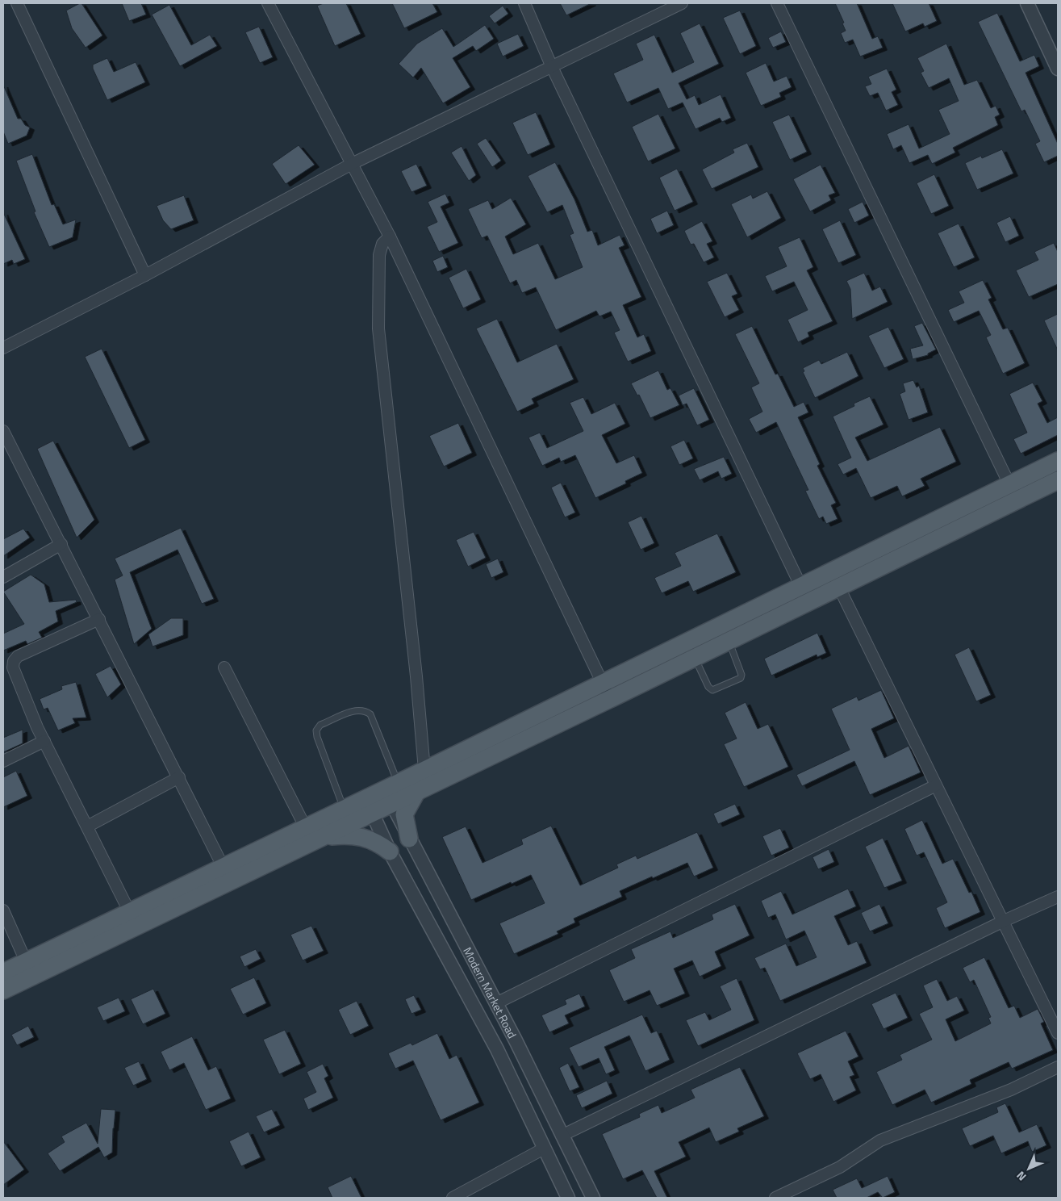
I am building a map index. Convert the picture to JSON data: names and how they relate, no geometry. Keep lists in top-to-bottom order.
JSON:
{
  "streets": {
    "street": ["Modern Market Road"]
  },
  "north": "bottom left"
}
